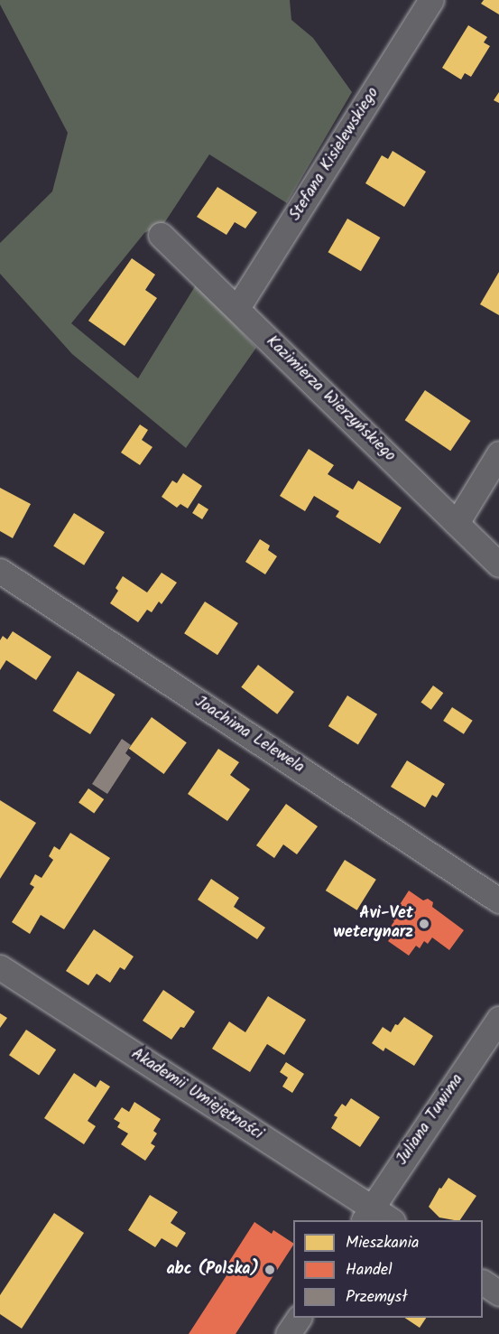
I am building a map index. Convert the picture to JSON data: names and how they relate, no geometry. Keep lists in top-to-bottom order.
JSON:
{
  "streets": {
    "street": [
      "Stefana Kisielewskiego",
      "Kazimierza Wierzyńskiego",
      "Joachima Lelewela",
      "Akademii Umiejętności",
      "Juliana Tuwima"
    ]
  },
  "crossings": [
    ["Stefana Kisielewskiego", "Kazimierza Wierzyńskiego"],
    ["Akademii Umiejętności", "Juliana Tuwima"]
  ],
  "places": ["Avi-Vet weterynarz", "abc (Polska)"],
  "legend": ["Mieszkania", "Handel", "Przemysł"]
}
